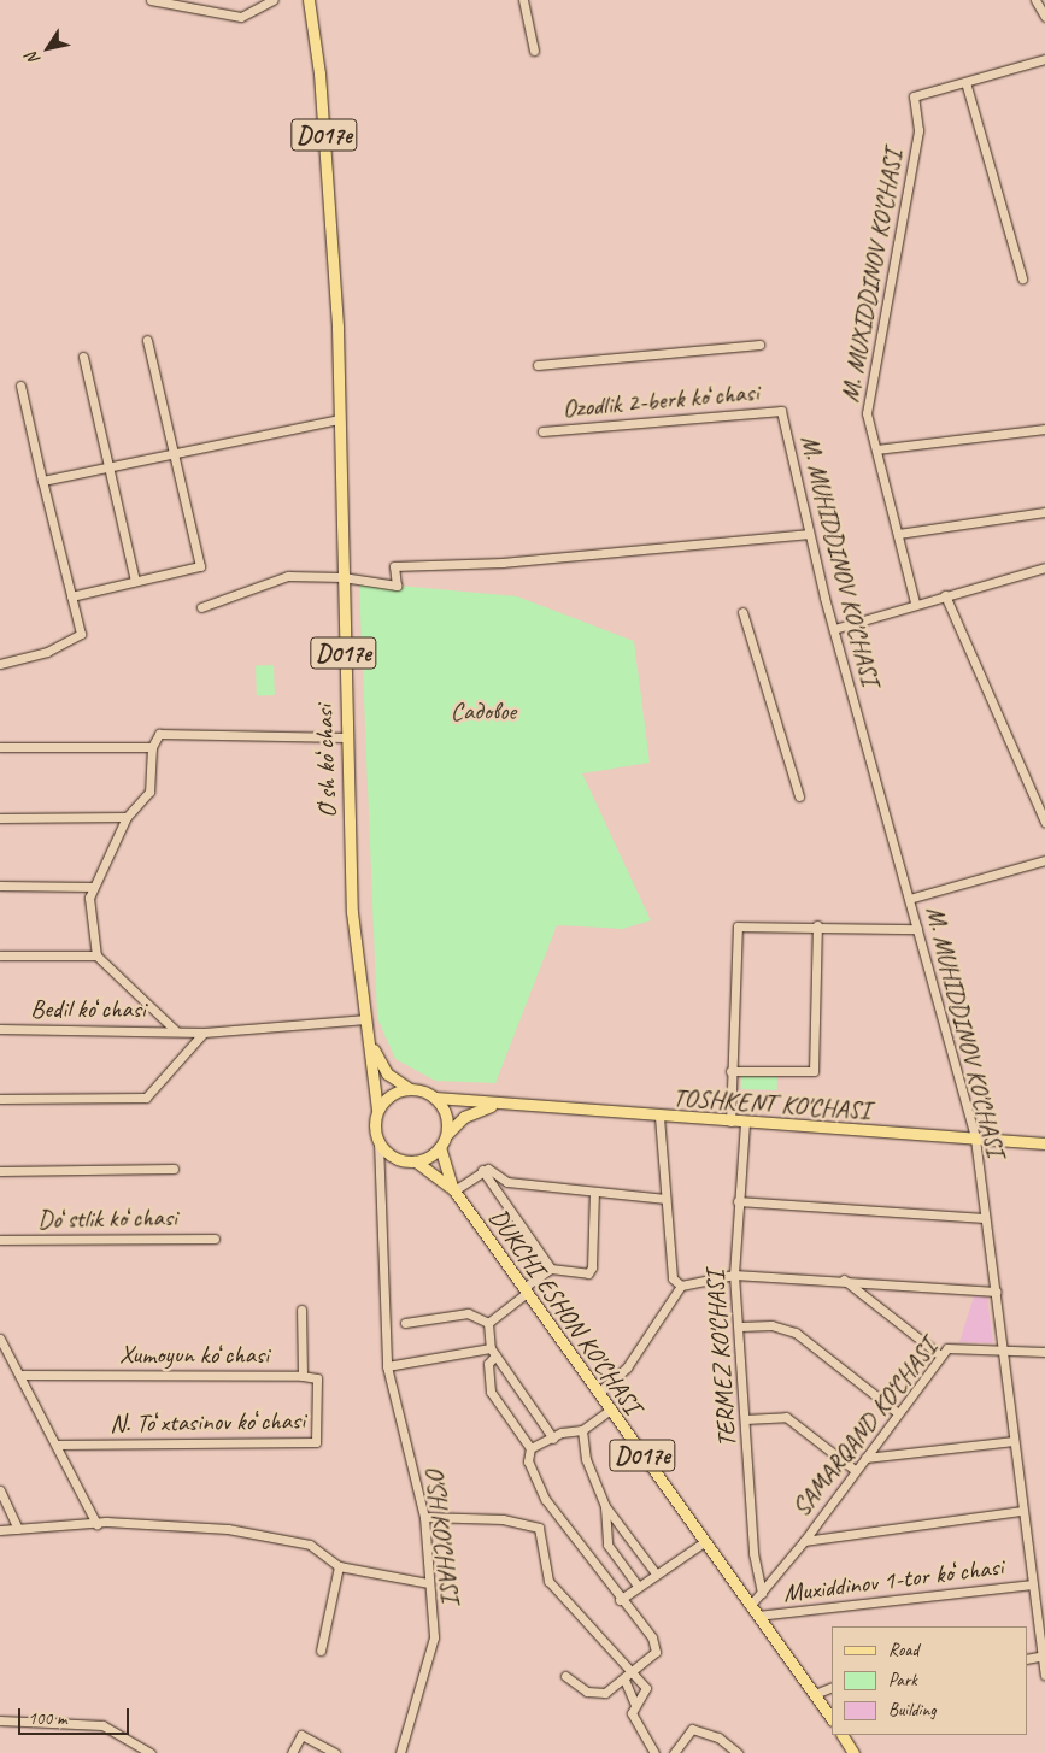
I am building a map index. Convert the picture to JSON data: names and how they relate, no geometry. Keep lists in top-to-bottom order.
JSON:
{
  "streets": {
    "main road": [
      "D017e",
      "Oʻsh koʻchasi",
      "TOSHKENT KO'CHASI",
      "DUKCHI ESHON KO'CHASI"
    ],
    "street": [
      "M. MUXIDDINOV KO'CHASI",
      "Ozodlik 2-berk koʻchasi",
      "M. MUHIDDINOV KO'CHASI",
      "Bedil koʻchasi",
      "Doʻstlik koʻchasi",
      "Xumoyun koʻchasi",
      "TERMEZ KO'CHASI",
      "N. Toʻxtasinov koʻchasi",
      "SAMARQAND KO‘CHASI",
      "O'SH KO'CHASI",
      "Muxiddinov 1-tor koʻchasi"
    ]
  },
  "crossings": [
    ["D017e", "Oʻsh koʻchasi"],
    ["D017e", "TOSHKENT KO'CHASI"],
    ["D017e", "DUKCHI ESHON KO'CHASI"],
    ["D017e", "O'SH KO'CHASI"],
    ["Ozodlik 2-berk koʻchasi", "M. MUHIDDINOV KO'CHASI"],
    ["M. MUHIDDINOV KO'CHASI", "TOSHKENT KO'CHASI"],
    ["M. MUHIDDINOV KO'CHASI", "SAMARQAND KO‘CHASI"],
    ["M. MUHIDDINOV KO'CHASI", "Muxiddinov 1-tor koʻchasi"],
    ["Oʻsh koʻchasi", "Bedil koʻchasi"],
    ["TOSHKENT KO'CHASI", "TERMEZ KO'CHASI"],
    ["TOSHKENT KO'CHASI", "O'SH KO'CHASI"],
    ["DUKCHI ESHON KO'CHASI", "SAMARQAND KO‘CHASI"],
    ["DUKCHI ESHON KO'CHASI", "Muxiddinov 1-tor koʻchasi"],
    ["Xumoyun koʻchasi", "N. Toʻxtasinov koʻchasi"],
    ["TERMEZ KO'CHASI", "SAMARQAND KO‘CHASI"]
  ],
  "parks": ["Садовое"],
  "legend": ["Road", "Park", "Building"],
  "scale_bar": "100 m",
  "north": "bottom left"
}
